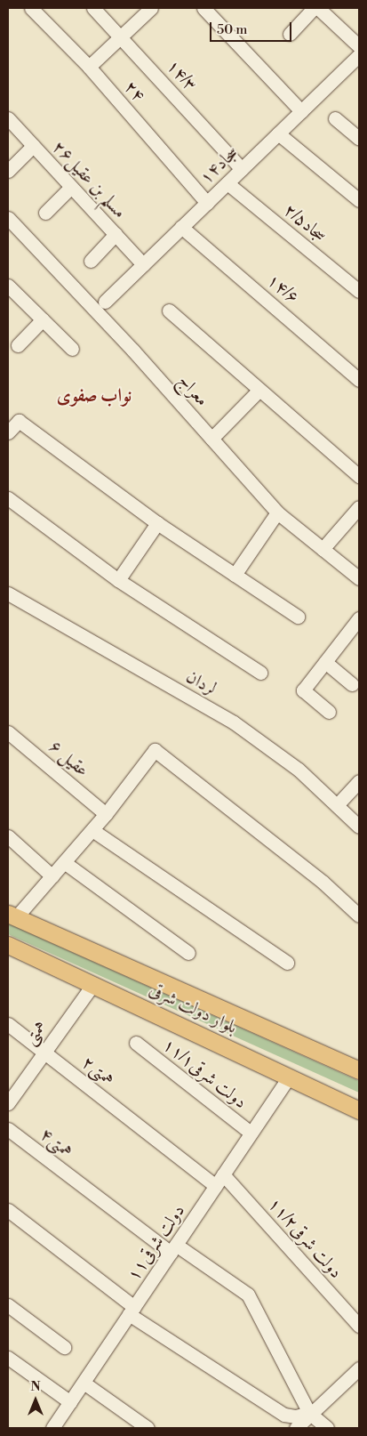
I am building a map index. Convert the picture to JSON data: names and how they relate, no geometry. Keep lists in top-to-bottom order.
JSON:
{
  "streets": {
    "main road": ["بلوار دولت شرقی"],
    "street": [
      "۱۴/۳",
      "۲۴",
      "۱۴سجاد",
      "مسلم بن عقیل۲۶",
      "۲/۵سجاد",
      "۱۴/۶",
      "معراج",
      "لردان",
      "عقیل ۶",
      "همتی",
      "۲همتی",
      "۱۱/۱دولت شرقی",
      "۴همتی",
      "۱۱/۲دولت شرقی",
      "۱۱دولت شرقی"
    ]
  },
  "crossings": [
    ["۱۴/۳", "۱۴سجاد"],
    ["۲۴", "۱۴سجاد"],
    ["۱۴سجاد", "مسلم بن عقیل۲۶"],
    ["۱۴سجاد", "۲/۵سجاد"],
    ["۱۴سجاد", "۱۴/۶"],
    ["بلوار دولت شرقی", "همتی"],
    ["بلوار دولت شرقی", "۱۱دولت شرقی"],
    ["همتی", "۲همتی"],
    ["۲همتی", "۱۱/۲دولت شرقی"],
    ["۲همتی", "۱۱دولت شرقی"],
    ["۱۱/۱دولت شرقی", "۱۱دولت شرقی"],
    ["۴همتی", "۱۱دولت شرقی"],
    ["۱۱/۲دولت شرقی", "۱۱دولت شرقی"]
  ],
  "districts": ["نواب صفوی"],
  "scale_bar": "50 m",
  "north": "top"
}
